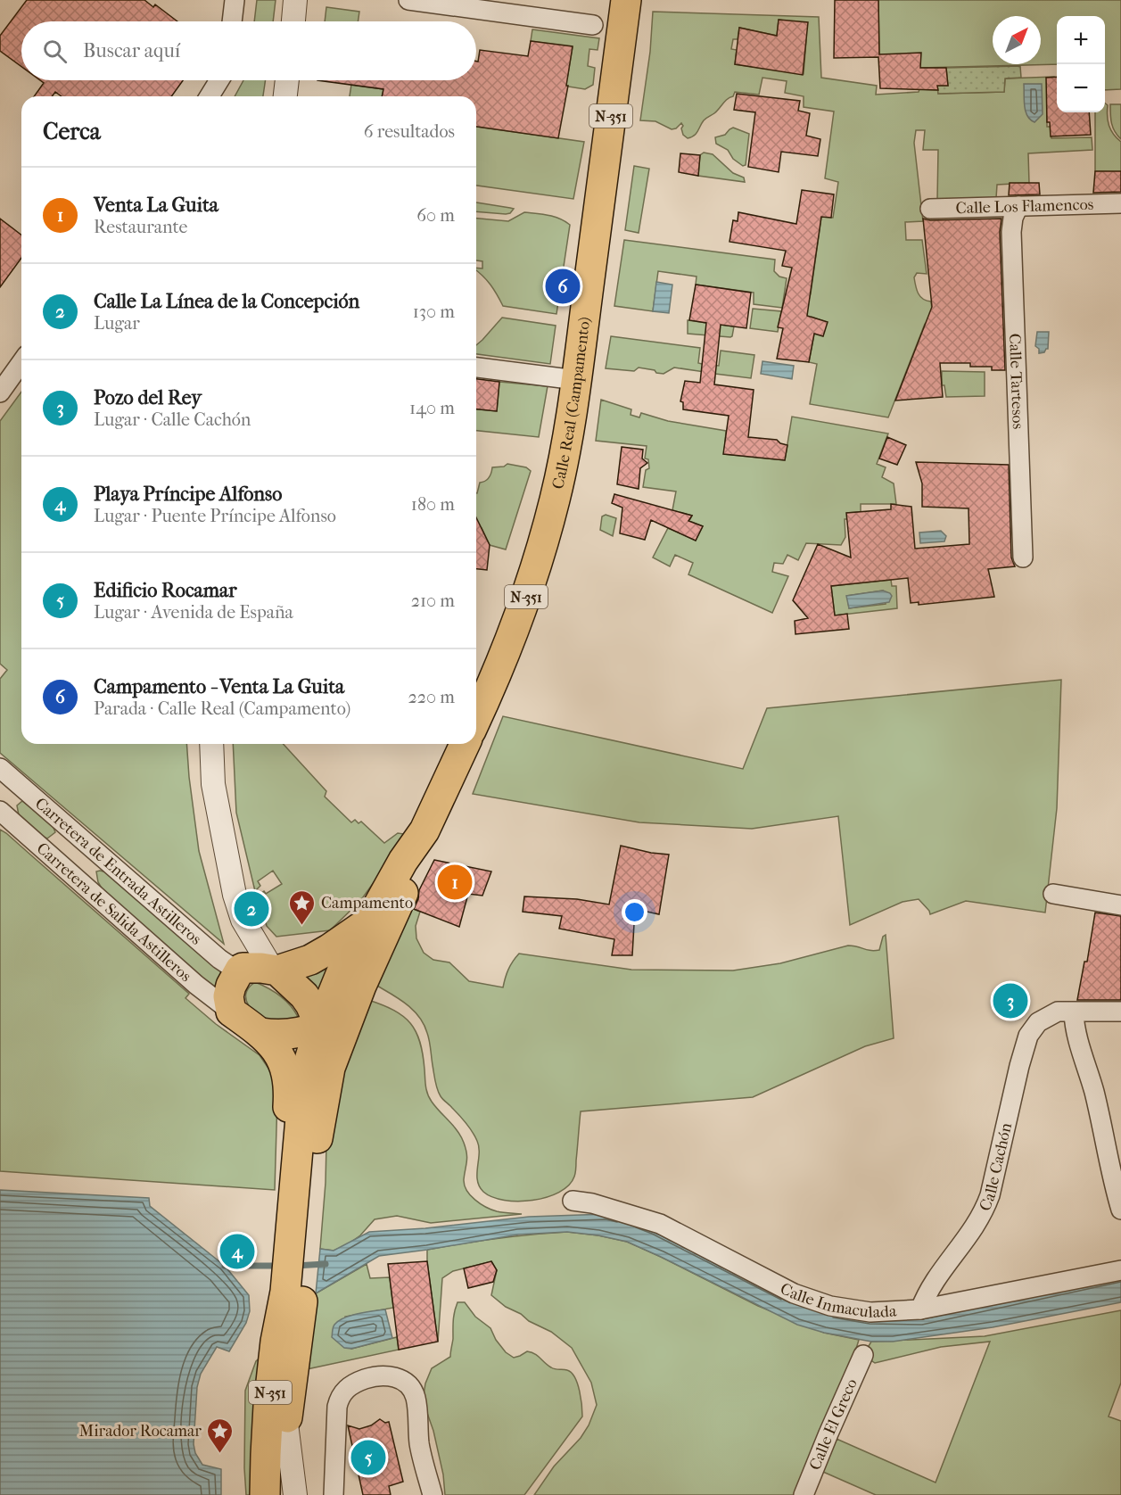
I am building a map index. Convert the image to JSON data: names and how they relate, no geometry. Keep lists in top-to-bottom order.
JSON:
{
  "streets": {
    "highway": ["N-351", "Calle Real (Campamento)"],
    "street": [
      "Calle Los Flamencos",
      "Calle Tartesos",
      "Carretera de Entrada Astilleros",
      "Carretera de Salida Astilleros",
      "Calle Cachón",
      "Calle Inmaculada",
      "Calle El Greco"
    ]
  },
  "crossings": [
    ["Calle Los Flamencos", "Calle Tartesos"],
    ["Calle Cachón", "Calle Inmaculada"]
  ],
  "places": {
    "place": ["Campamento", "Mirador Rocamar"]
  },
  "north": "top right",
  "page": {
    "map_buttons": ["+", "−"],
    "search": "Buscar aquí",
    "heading": ["Cerca", "6 resultados"],
    "list": [
      {
        "mark": "1",
        "name": "Venta La Guita",
        "note": "Restaurante",
        "value": "60 m"
      },
      {
        "mark": "2",
        "name": "Calle La Línea de la Concepción",
        "note": "Lugar",
        "value": "130 m"
      },
      {
        "mark": "3",
        "name": "Pozo del Rey",
        "note": "Lugar · Calle Cachón",
        "value": "140 m"
      },
      {
        "mark": "4",
        "name": "Playa Príncipe Alfonso",
        "note": "Lugar · Puente Príncipe Alfonso",
        "value": "180 m"
      },
      {
        "mark": "5",
        "name": "Edificio Rocamar",
        "note": "Lugar · Avenida de España",
        "value": "210 m"
      },
      {
        "mark": "6",
        "name": "Campamento - Venta La Guita",
        "note": "Parada · Calle Real (Campamento)",
        "value": "220 m"
      }
    ],
    "pins": [
      "6",
      "1",
      "2",
      "3",
      "4",
      "5"
    ]
  }
}
